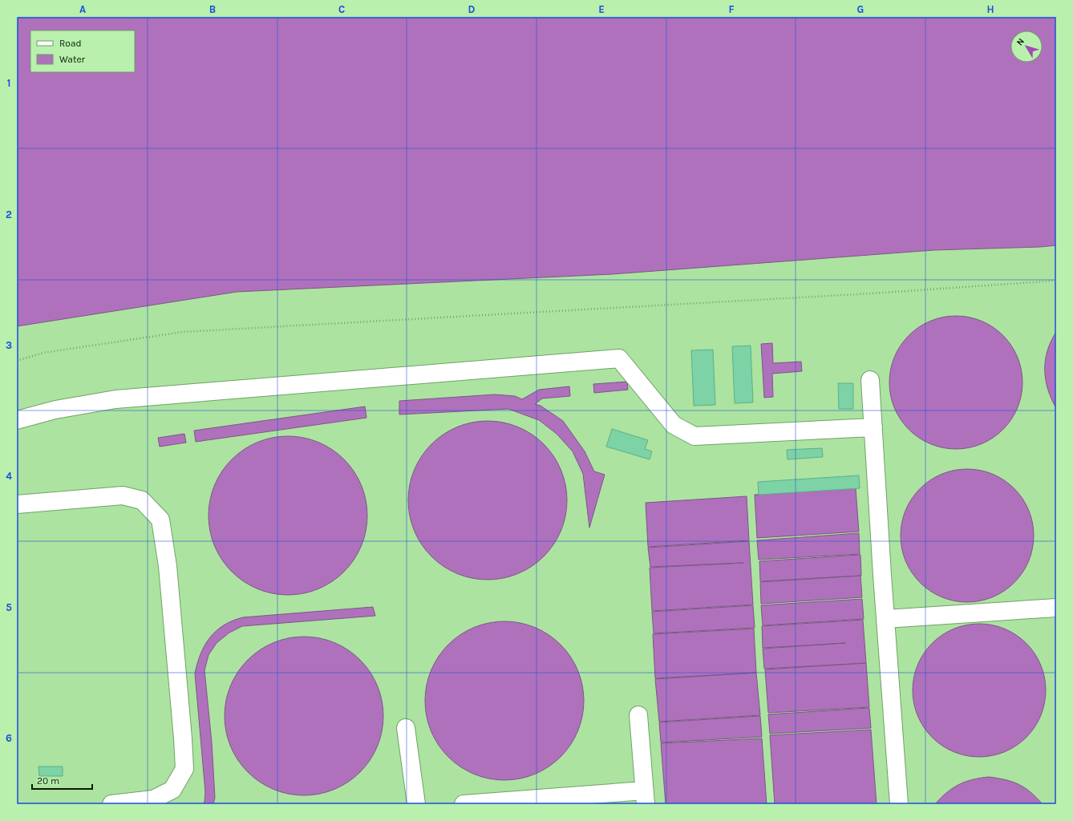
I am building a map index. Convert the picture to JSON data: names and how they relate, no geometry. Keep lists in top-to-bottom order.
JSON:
{
  "legend": ["Road", "Water"],
  "scale_bar": "20 m",
  "north": "top left",
  "grid": {
    "columns": [
      "A",
      "B",
      "C",
      "D",
      "E",
      "F",
      "G",
      "H"
    ],
    "rows": [
      "1",
      "2",
      "3",
      "4",
      "5",
      "6"
    ]
  }
}
